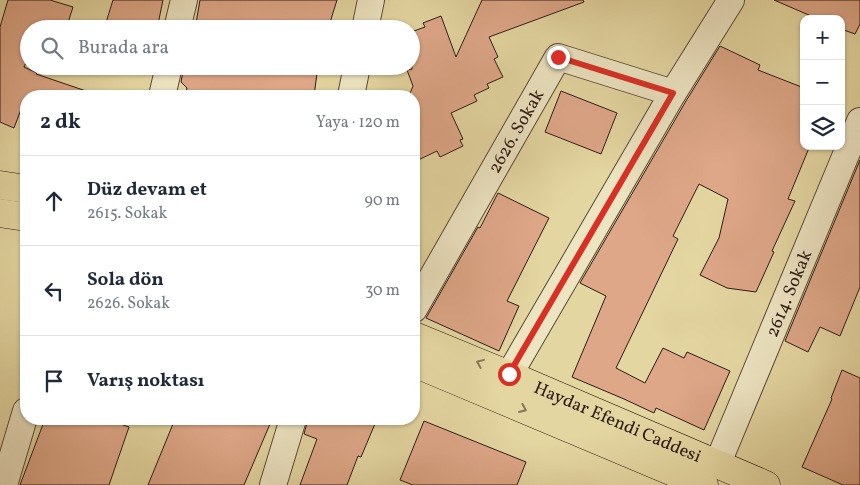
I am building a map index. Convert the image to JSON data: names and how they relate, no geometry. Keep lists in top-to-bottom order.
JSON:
{
  "streets": {
    "main road": ["Haydar Efendi Caddesi"],
    "street": ["2626. Sokak", "2614. Sokak"]
  },
  "crossings": [
    ["2614. Sokak", "Haydar Efendi Caddesi"]
  ],
  "page": {
    "map_buttons": ["+", "−"],
    "search": "Burada ara",
    "heading": ["2 dk", "Yaya · 120 m"],
    "list": [
      ["Düz devam et", "2615. Sokak", "90 m"],
      ["Sola dön", "2626. Sokak", "30 m"],
      "Varış noktası"
    ]
  }
}
